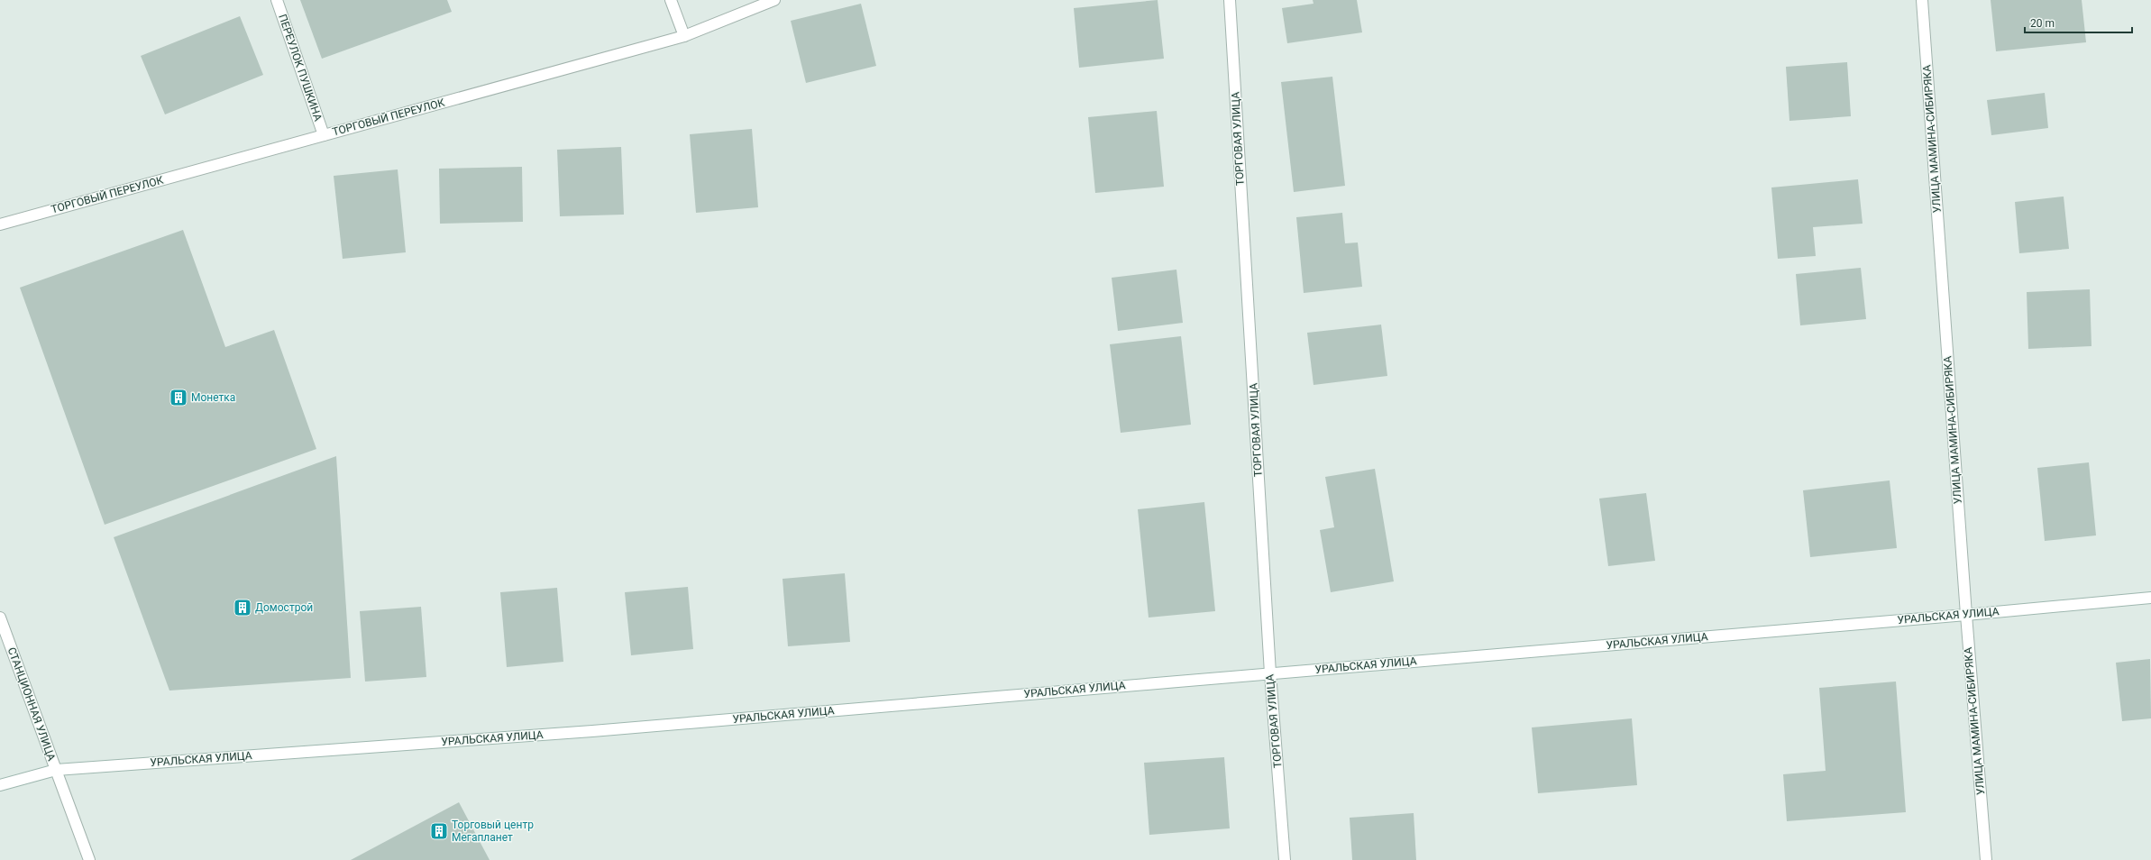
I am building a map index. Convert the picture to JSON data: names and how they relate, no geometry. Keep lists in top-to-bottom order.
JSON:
{
  "streets": {
    "street": [
      "ПЕРЕУЛОК ПУШКИНА",
      "ТОРГОВЫЙ ПЕРЕУЛОК",
      "ТОРГОВАЯ УЛИЦА",
      "УЛИЦА МАМИНА-СИБИРЯКА",
      "УРАЛЬСКАЯ УЛИЦА",
      "СТАНЦИОННАЯ УЛИЦА"
    ]
  },
  "crossings": [
    ["ПЕРЕУЛОК ПУШКИНА", "ТОРГОВЫЙ ПЕРЕУЛОК"],
    ["ТОРГОВАЯ УЛИЦА", "УРАЛЬСКАЯ УЛИЦА"],
    ["УЛИЦА МАМИНА-СИБИРЯКА", "УРАЛЬСКАЯ УЛИЦА"],
    ["УРАЛЬСКАЯ УЛИЦА", "СТАНЦИОННАЯ УЛИЦА"]
  ],
  "places": {
    "building": ["Монетка", "Домострой", "Торговый центр Мегапланет"]
  },
  "scale_bar": "20 m"
}
